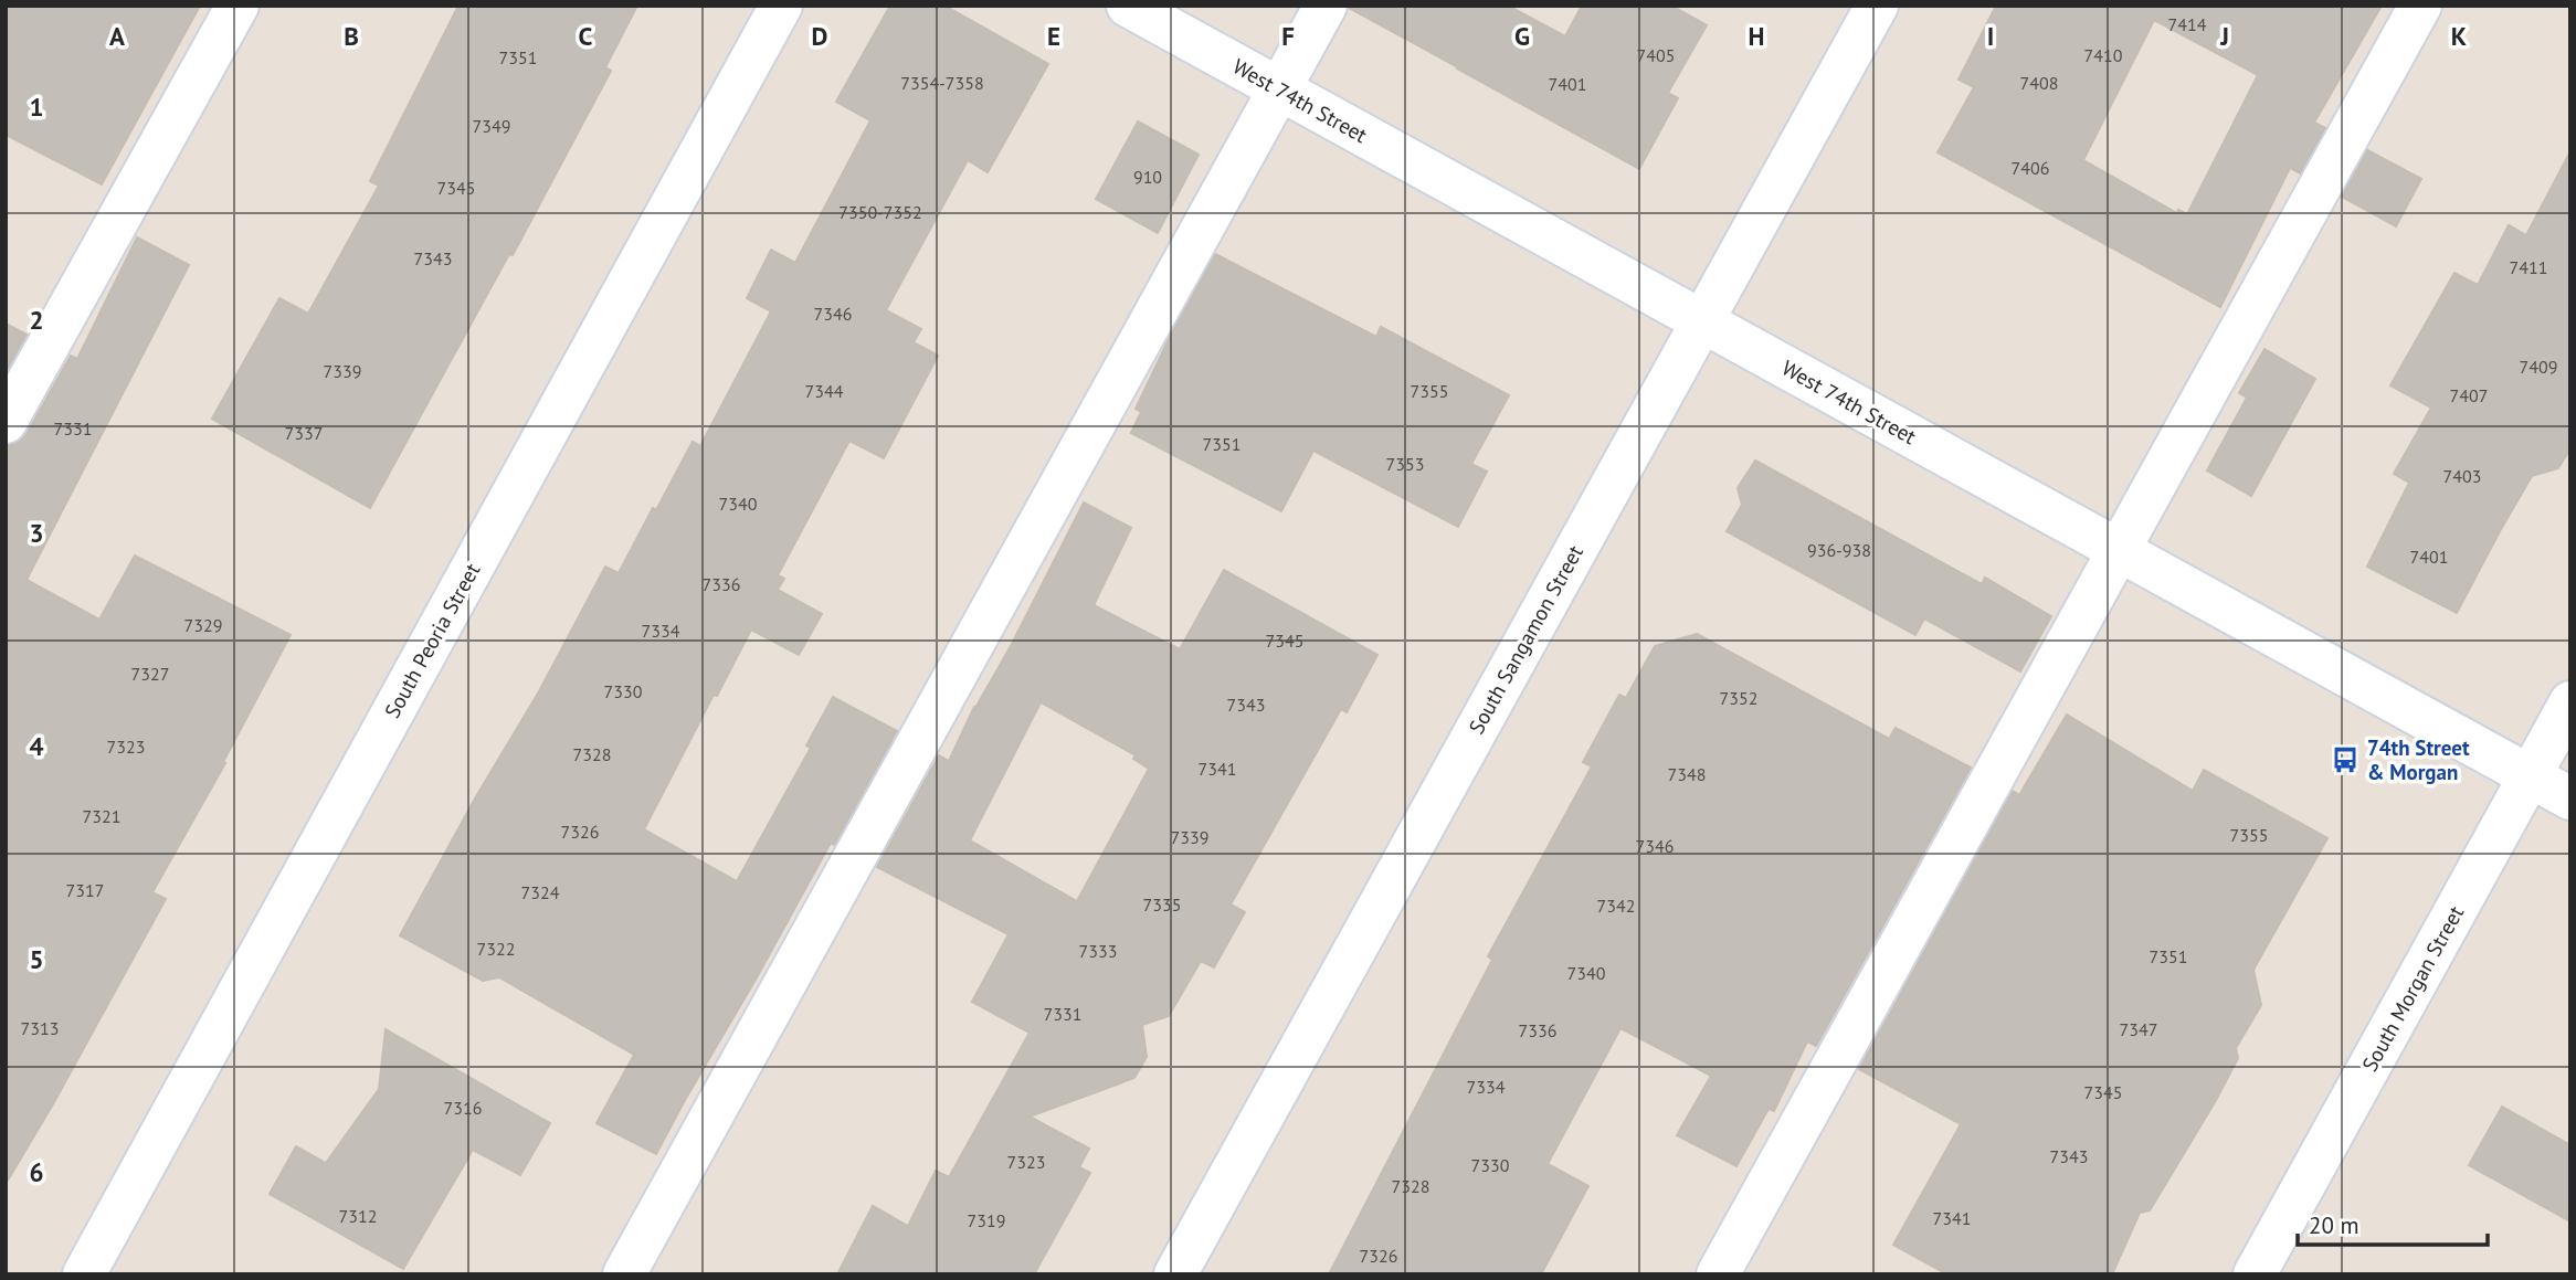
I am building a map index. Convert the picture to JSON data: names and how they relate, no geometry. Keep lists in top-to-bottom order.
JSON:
{
  "streets": {
    "street": [
      "West 74th Street",
      "South Sangamon Street",
      "South Peoria Street",
      "South Morgan Street"
    ]
  },
  "crossings": [
    ["West 74th Street", "South Sangamon Street"],
    ["West 74th Street", "South Morgan Street"]
  ],
  "places": {
    "bus stop": ["74th Street & Morgan"]
  },
  "house_numbers": [
    "7414",
    "7405",
    "7410",
    "7351",
    "7354-7358",
    "7408",
    "7401",
    "7349",
    "7406",
    "910",
    "7345",
    "7350-7352",
    "7343",
    "7411",
    "7346",
    "7409",
    "7339",
    "7344",
    "7355",
    "7407",
    "7331",
    "7337",
    "7351",
    "7353",
    "7403",
    "7340",
    "936-938",
    "7401",
    "7336",
    "7329",
    "7334",
    "7345",
    "7327",
    "7330",
    "7352",
    "7343",
    "7323",
    "7328",
    "7341",
    "7348",
    "7321",
    "7326",
    "7355",
    "7339",
    "7346",
    "7317",
    "7324",
    "7335",
    "7342",
    "7322",
    "7333",
    "7351",
    "7340",
    "7331",
    "7313",
    "7347",
    "7336",
    "7334",
    "7345",
    "7316",
    "7343",
    "7323",
    "7330",
    "7328",
    "7312",
    "7341",
    "7319",
    "7326"
  ],
  "scale_bar": "20 m",
  "grid": {
    "columns": [
      "A",
      "B",
      "C",
      "D",
      "E",
      "F",
      "G",
      "H",
      "I",
      "J",
      "K"
    ],
    "rows": [
      "1",
      "2",
      "3",
      "4",
      "5",
      "6"
    ]
  }
}
